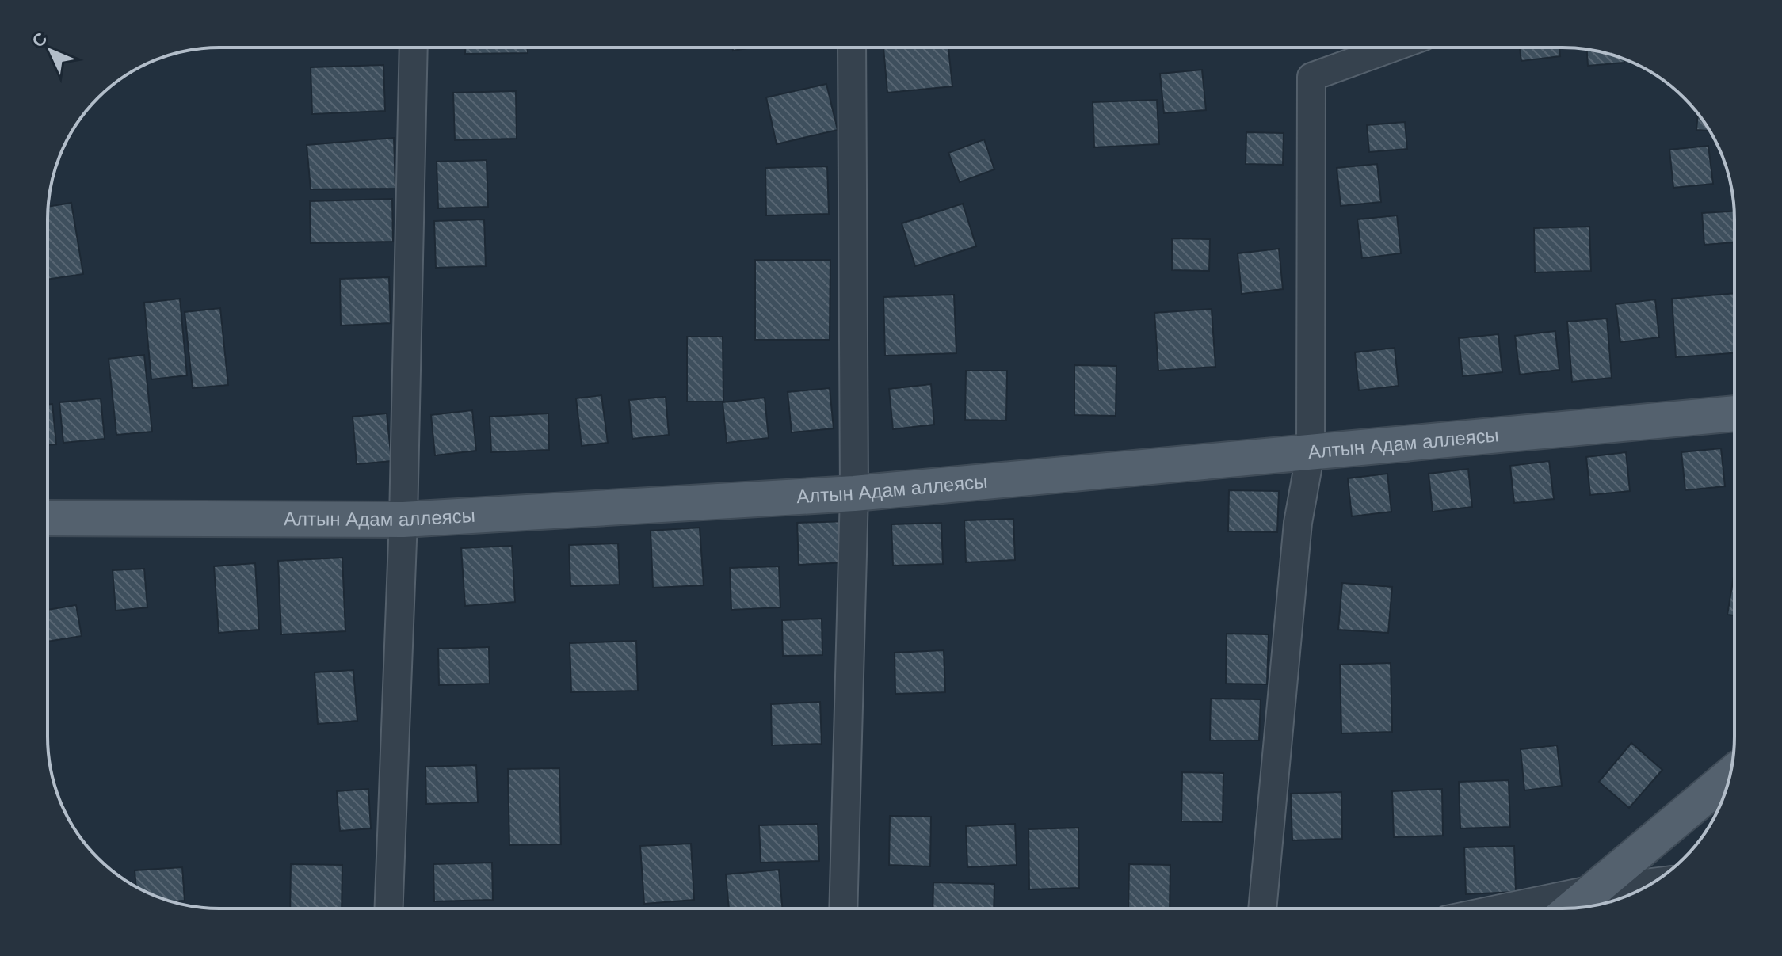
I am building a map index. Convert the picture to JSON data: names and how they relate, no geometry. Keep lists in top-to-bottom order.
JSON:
{
  "streets": {
    "main road": ["Алтын Адам аллеясы"]
  },
  "north": "top left"
}
